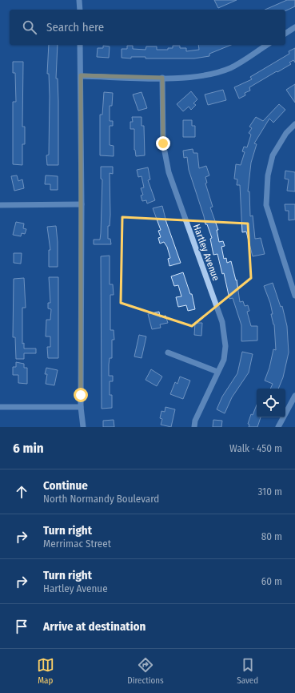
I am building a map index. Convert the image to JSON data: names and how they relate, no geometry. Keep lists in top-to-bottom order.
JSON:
{
  "streets": {
    "street": ["Hartley Avenue"]
  },
  "page": {
    "search": "Search here",
    "heading": ["6 min", "Walk · 450 m"],
    "list": [
      ["Continue", "North Normandy Boulevard", "310 m"],
      ["Turn right", "Merrimac Street", "80 m"],
      ["Turn right", "Hartley Avenue", "60 m"],
      "Arrive at destination"
    ],
    "nav": ["Map", "Directions", "Saved"]
  }
}
